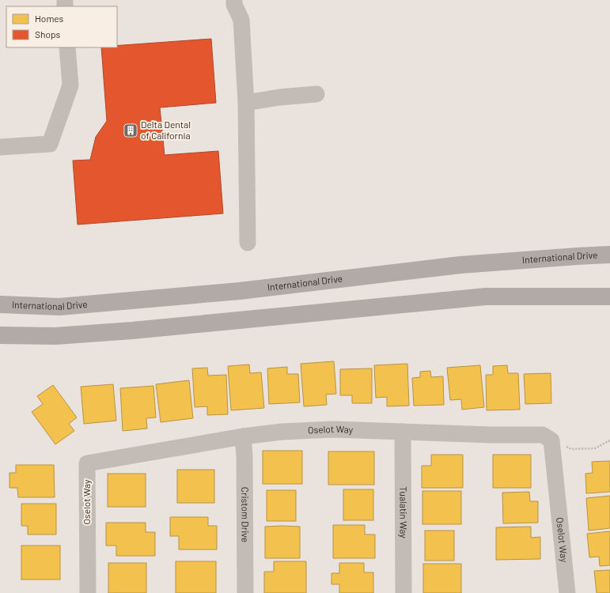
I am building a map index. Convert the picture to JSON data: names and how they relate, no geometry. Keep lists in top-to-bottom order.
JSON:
{
  "streets": {
    "main road": ["International Drive"],
    "street": ["Oselot Way", "Tualatin Way", "Cristom Drive"]
  },
  "crossings": [
    ["Oselot Way", "Tualatin Way"],
    ["Oselot Way", "Cristom Drive"]
  ],
  "places": {
    "building": ["Delta Dental of California"]
  },
  "legend": ["Homes", "Shops"]
}
